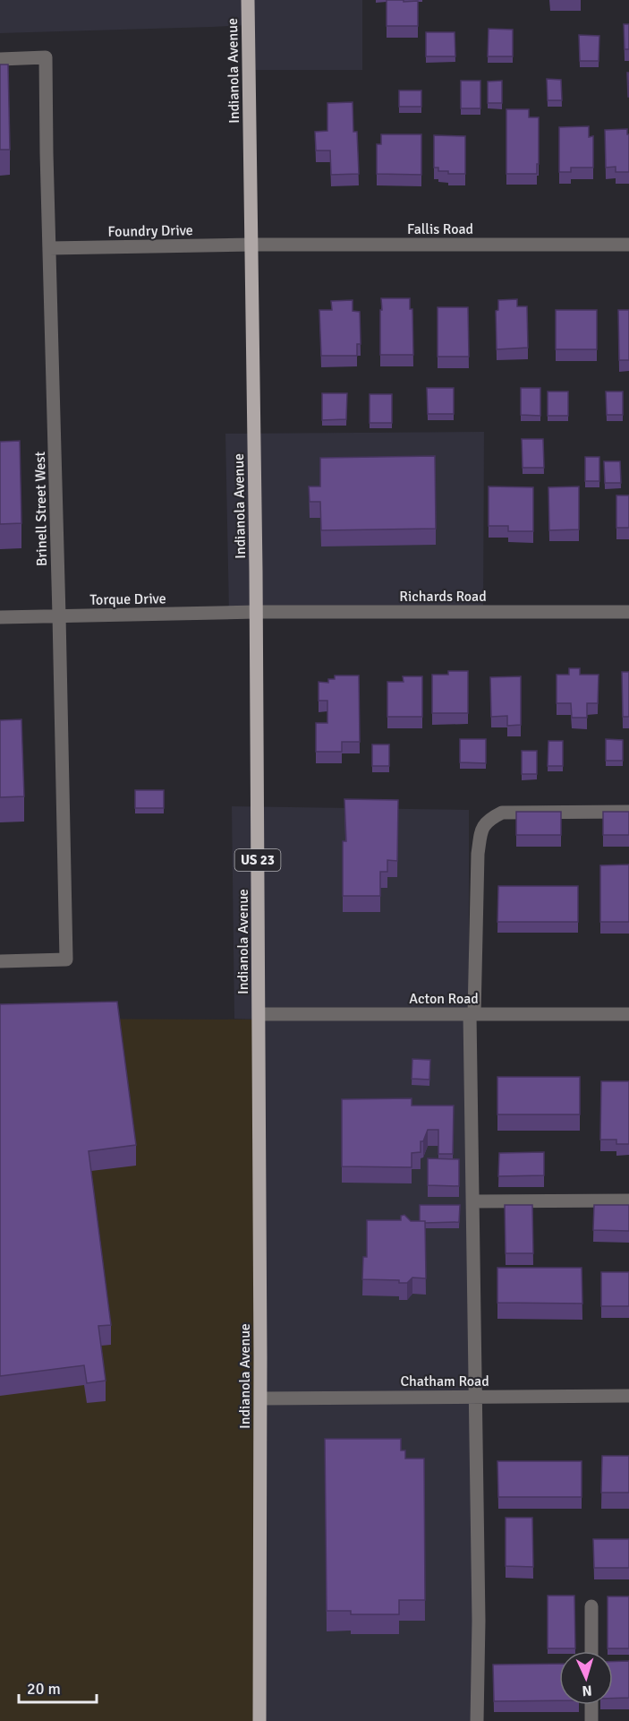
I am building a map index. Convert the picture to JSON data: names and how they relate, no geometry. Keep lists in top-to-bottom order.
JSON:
{
  "streets": {
    "main road": ["Indianola Avenue", "US 23"],
    "street": [
      "Fallis Road",
      "Foundry Drive",
      "Brinell Street West",
      "Richards Road",
      "Torque Drive",
      "Acton Road",
      "Chatham Road"
    ]
  },
  "crossings": [
    ["Indianola Avenue", "Fallis Road"],
    ["Indianola Avenue", "Foundry Drive"],
    ["Indianola Avenue", "Richards Road"],
    ["Indianola Avenue", "Torque Drive"],
    ["Indianola Avenue", "Acton Road"],
    ["Indianola Avenue", "Chatham Road"],
    ["Fallis Road", "Foundry Drive"],
    ["Foundry Drive", "Brinell Street West"],
    ["Brinell Street West", "Torque Drive"],
    ["Richards Road", "Torque Drive"]
  ],
  "scale_bar": "20 m",
  "north": "bottom"
}
